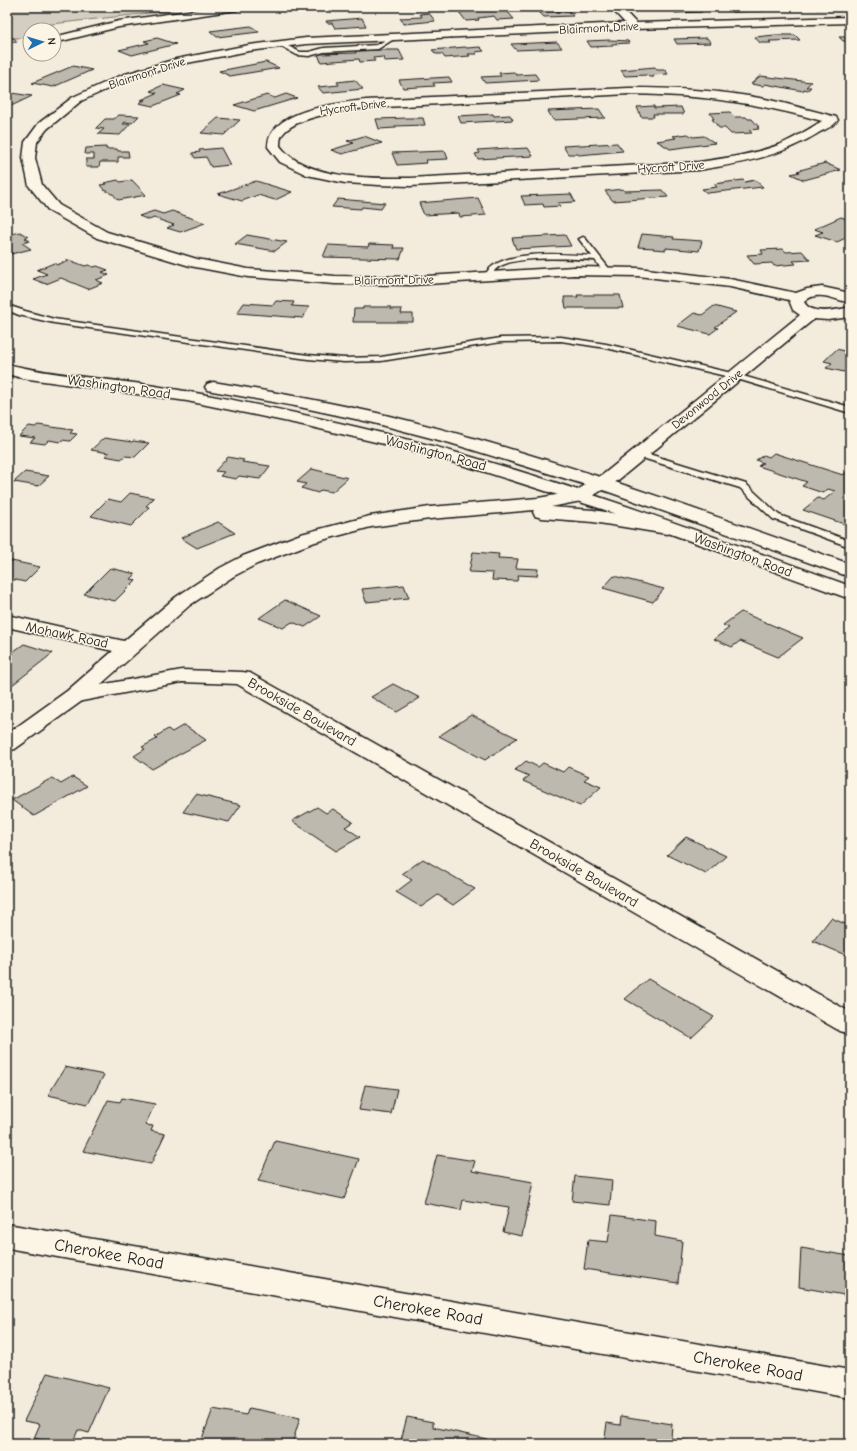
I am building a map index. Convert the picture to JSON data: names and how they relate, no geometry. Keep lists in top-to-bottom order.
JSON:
{
  "streets": {
    "street": [
      "Blairmont Drive",
      "Hycroft Drive",
      "Washington Road",
      "Devonwood Drive",
      "Mohawk Road",
      "Brookside Boulevard",
      "Cherokee Road"
    ]
  },
  "crossings": [
    ["Washington Road", "Devonwood Drive"]
  ],
  "north": "right"
}
